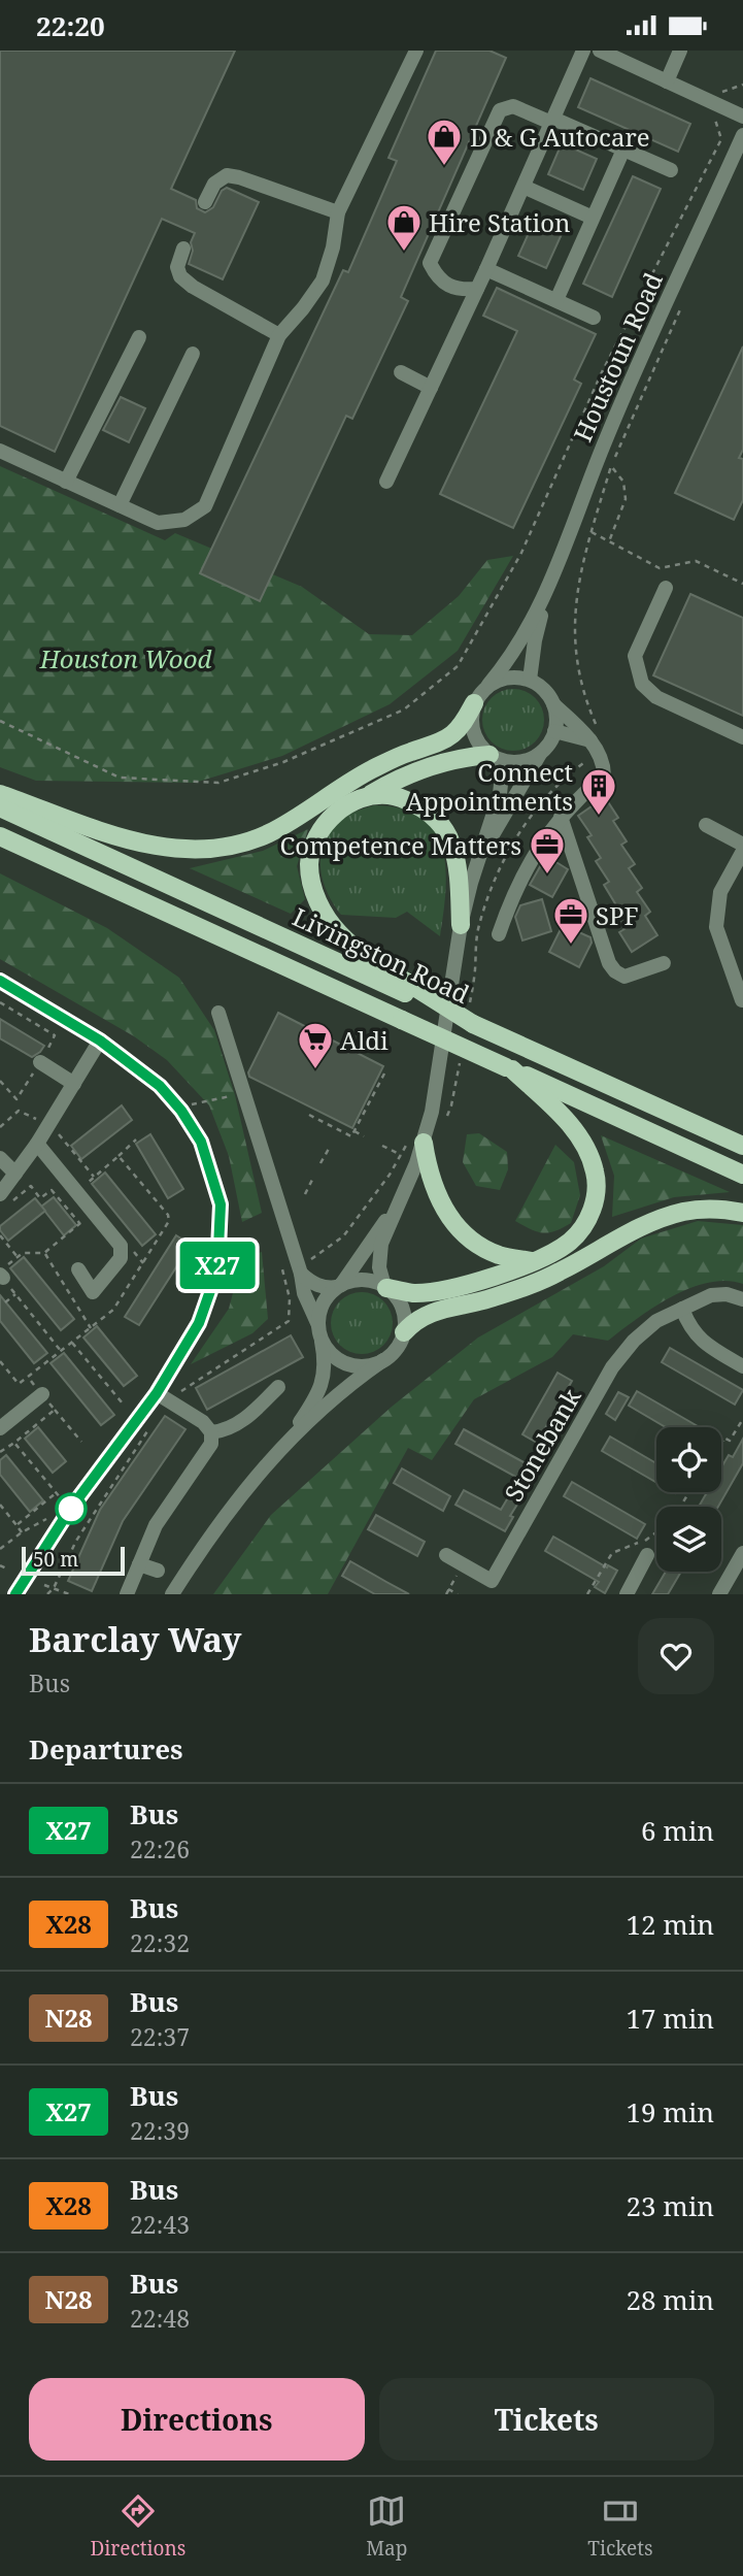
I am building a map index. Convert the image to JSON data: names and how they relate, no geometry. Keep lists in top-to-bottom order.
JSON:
{
  "streets": {
    "main road": ["Livingston Road"],
    "street": ["Houstoun Road", "Stonebank"]
  },
  "parks": ["Houston Wood"],
  "places": {
    "shop": ["D & G Autocare", "Hire Station"],
    "building": ["Connect Appointments"],
    "office": ["Competence Matters", "SPF"],
    "supermarket": ["Aldi"]
  },
  "lines": ["bus line X27"],
  "scale_bar": "50 m",
  "page": {
    "status": "22:20",
    "on_map": "X27",
    "scale": "50 m",
    "heading": [
      ["Barclay Way", "Bus"],
      "Departures"
    ],
    "list": [
      {
        "mark": "X27",
        "name": "Bus",
        "note": "22:26",
        "value": "6 min"
      },
      {
        "mark": "X28",
        "name": "Bus",
        "note": "22:32",
        "value": "12 min"
      },
      {
        "mark": "N28",
        "name": "Bus",
        "note": "22:37",
        "value": "17 min"
      },
      {
        "mark": "X27",
        "name": "Bus",
        "note": "22:39",
        "value": "19 min"
      },
      {
        "mark": "X28",
        "name": "Bus",
        "note": "22:43",
        "value": "23 min"
      },
      {
        "mark": "N28",
        "name": "Bus",
        "note": "22:48",
        "value": "28 min"
      }
    ],
    "buttons": ["Directions", "Tickets"],
    "tabs": ["Directions", "Map", "Tickets"]
  }
}
